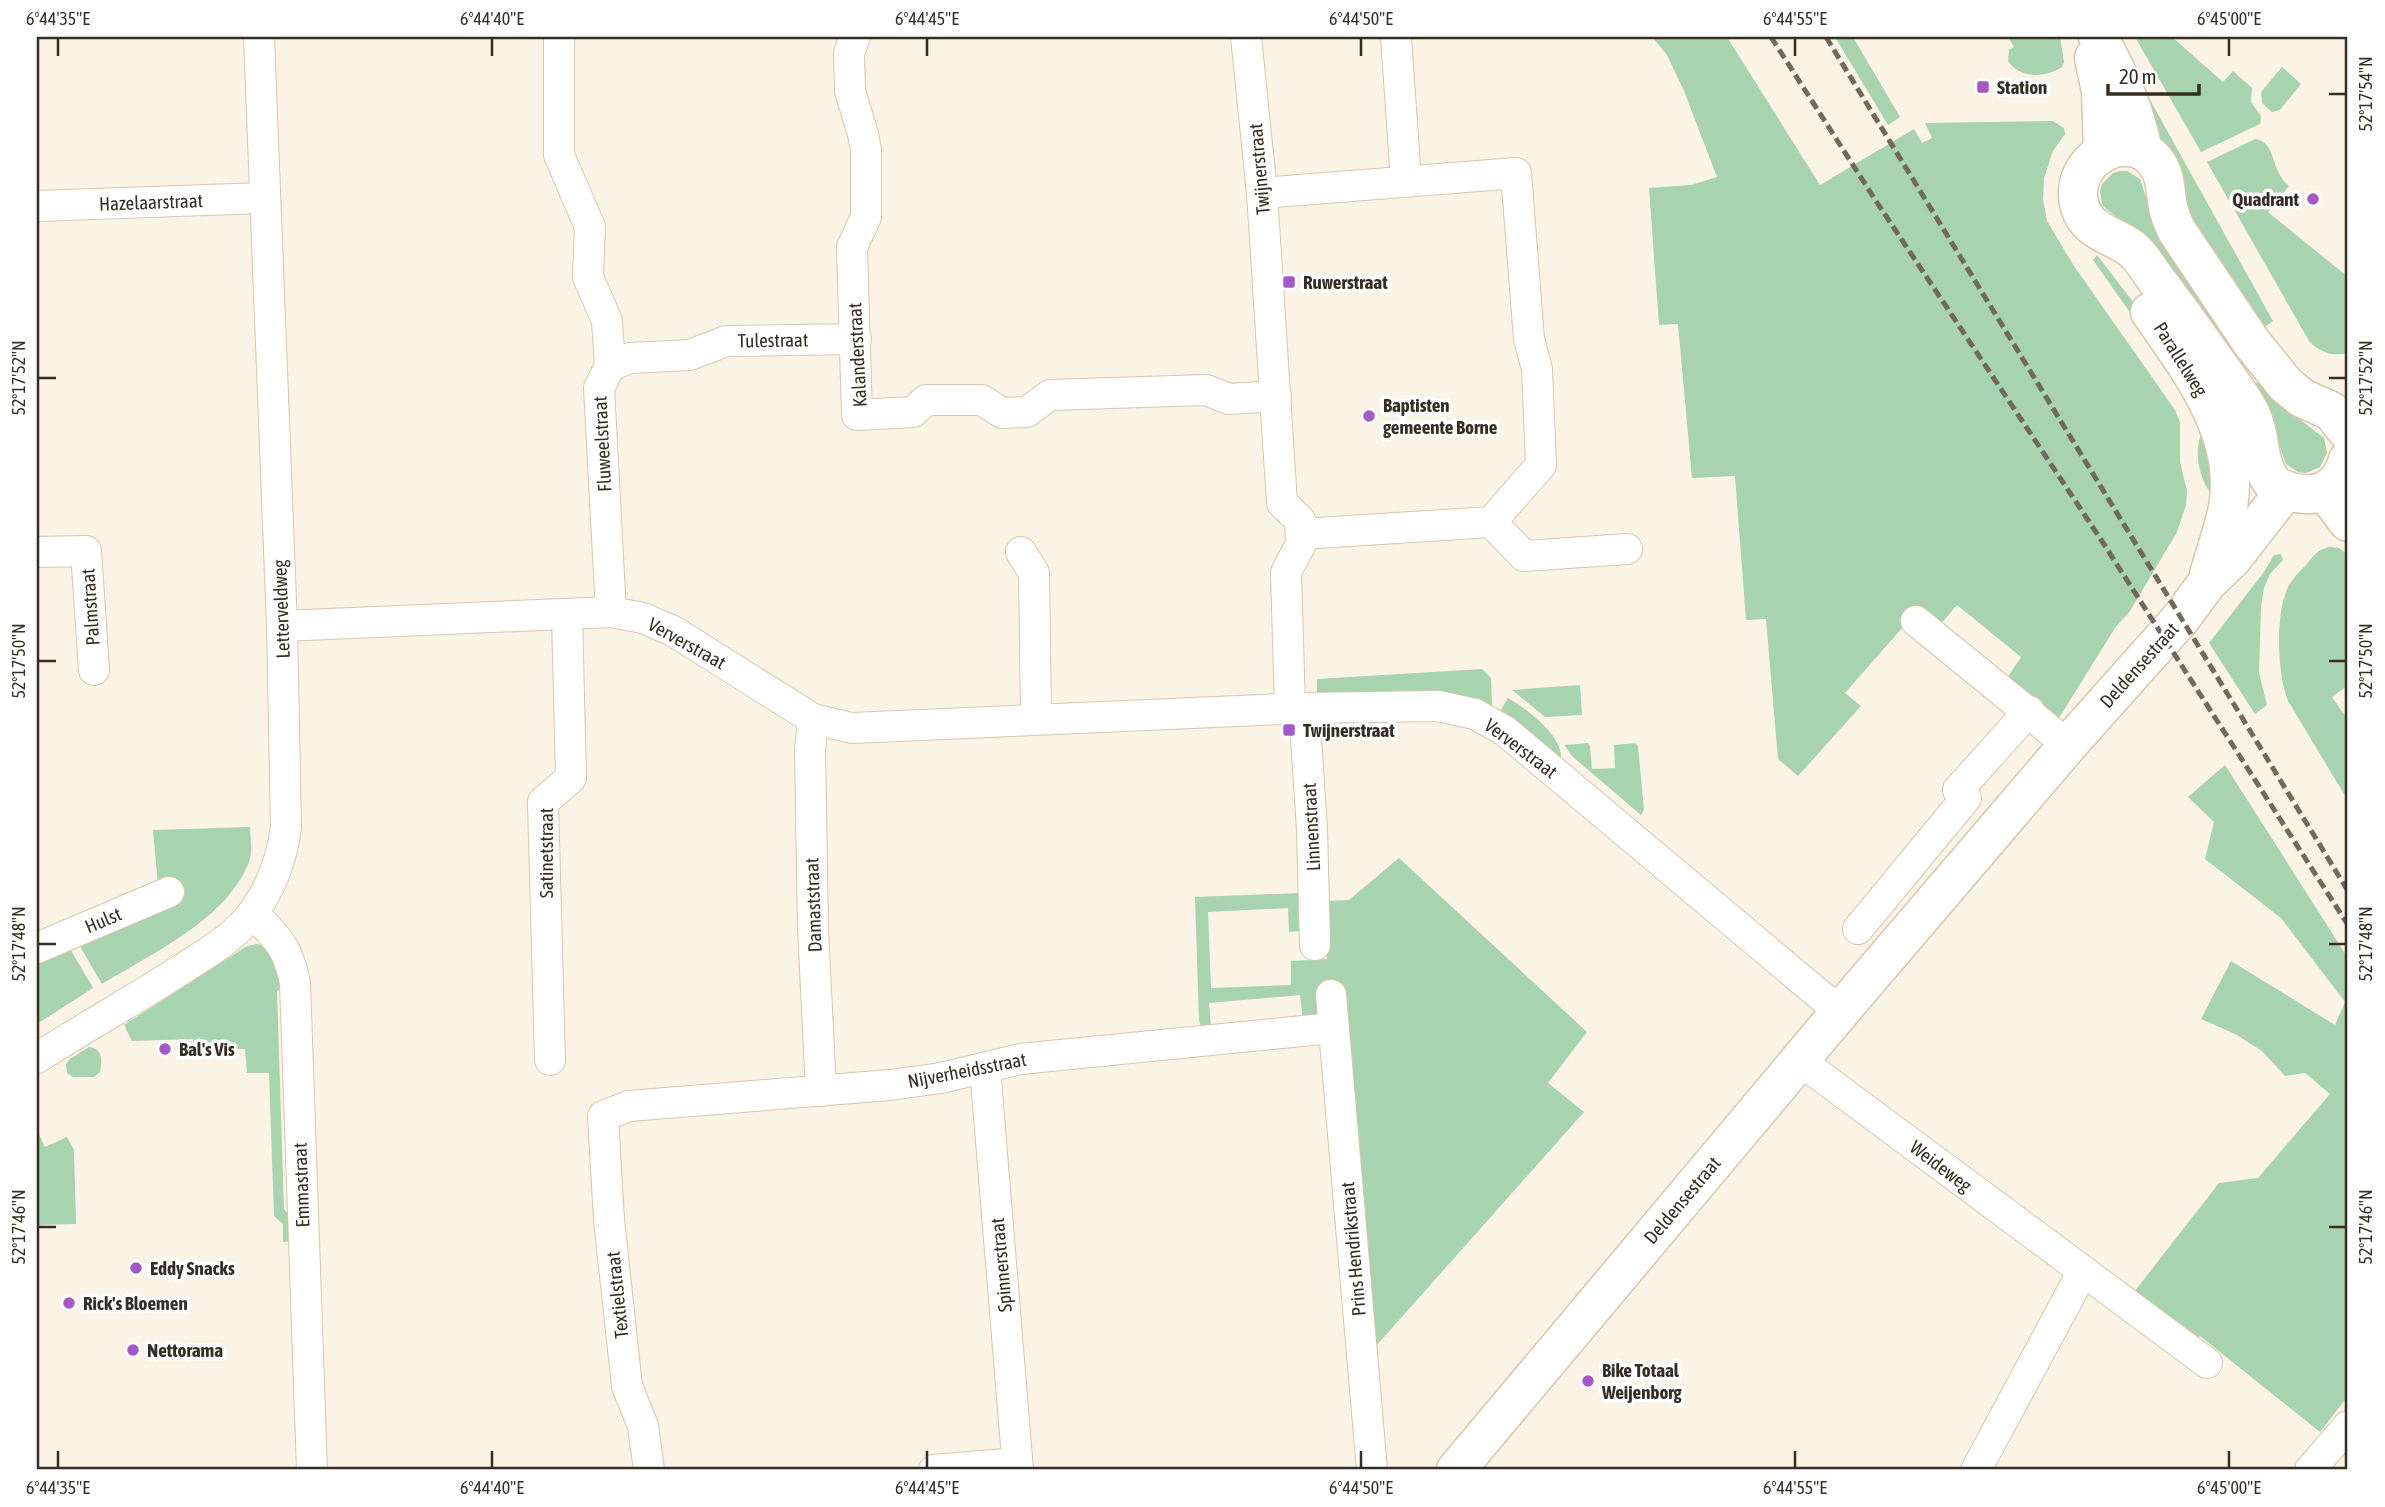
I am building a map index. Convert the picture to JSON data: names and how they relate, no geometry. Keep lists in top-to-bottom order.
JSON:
{
  "streets": {
    "street": [
      "Twijnerstraat",
      "Hazelaarstraat",
      "Tulestraat",
      "Kalanderstraat",
      "Parallelweg",
      "Fluweelstraat",
      "Palmstraat",
      "Letterveldweg",
      "Ververstraat",
      "Deldensestraat",
      "Linnenstraat",
      "Satinetstraat",
      "Damaststraat",
      "Hulst",
      "Nijverheidsstraat",
      "Weideweg",
      "Emmastraat",
      "Prins Hendrikstraat",
      "Spinnerstraat",
      "Textielstraat"
    ]
  },
  "crossings": [
    ["Twijnerstraat", "Kalanderstraat"],
    ["Hazelaarstraat", "Letterveldweg"],
    ["Tulestraat", "Kalanderstraat"],
    ["Tulestraat", "Fluweelstraat"],
    ["Parallelweg", "Deldensestraat"],
    ["Fluweelstraat", "Ververstraat"],
    ["Letterveldweg", "Ververstraat"],
    ["Letterveldweg", "Emmastraat"],
    ["Ververstraat", "Deldensestraat"],
    ["Ververstraat", "Linnenstraat"],
    ["Ververstraat", "Satinetstraat"],
    ["Ververstraat", "Damaststraat"],
    ["Deldensestraat", "Weideweg"],
    ["Damaststraat", "Nijverheidsstraat"],
    ["Nijverheidsstraat", "Prins Hendrikstraat"],
    ["Nijverheidsstraat", "Spinnerstraat"],
    ["Nijverheidsstraat", "Textielstraat"]
  ],
  "places": {
    "transit": ["Station", "Ruwerstraat", "Twijnerstraat"],
    "other": [
      "Quadrant",
      "Baptisten gemeente Borne",
      "Bal's Vis",
      "Eddy Snacks",
      "Rick's Bloemen",
      "Nettorama",
      "Bike Totaal Weijenborg"
    ]
  },
  "scale_bar": "20 m",
  "coordinates": [
    "6°44'35\"E",
    "6°44'40\"E",
    "6°44'45\"E",
    "6°44'50\"E",
    "6°44'55\"E",
    "6°45'00\"E",
    "52°17'54\"N",
    "52°17'52\"N",
    "52°17'50\"N",
    "52°17'48\"N",
    "52°17'46\"N"
  ]
}
